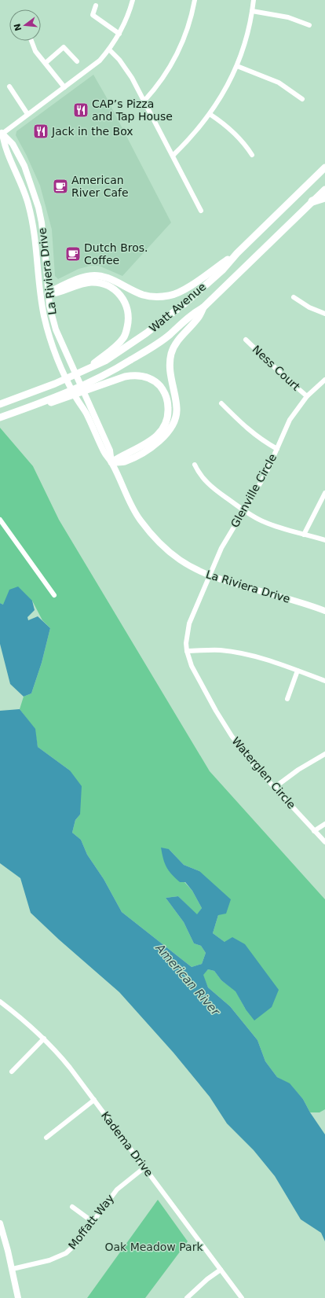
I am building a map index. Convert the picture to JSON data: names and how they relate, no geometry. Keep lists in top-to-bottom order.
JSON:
{
  "streets": {
    "main road": ["Watt Avenue"],
    "street": [
      "La Riviera Drive",
      "Ness Court",
      "Glenville Circle",
      "Waterglen Circle",
      "Kadema Drive",
      "Moffatt Way"
    ]
  },
  "crossings": [
    ["La Riviera Drive", "Glenville Circle"],
    ["La Riviera Drive", "Waterglen Circle"],
    ["Ness Court", "Glenville Circle"],
    ["Glenville Circle", "Waterglen Circle"],
    ["Kadema Drive", "Moffatt Way"]
  ],
  "water": ["American River"],
  "parks": ["Oak Meadow Park"],
  "places": {
    "restaurant": ["CAP’s Pizza and Tap House", "Jack in the Box"],
    "cafe": ["American River Cafe", "Dutch Bros. Coffee"]
  },
  "north": "left"
}
